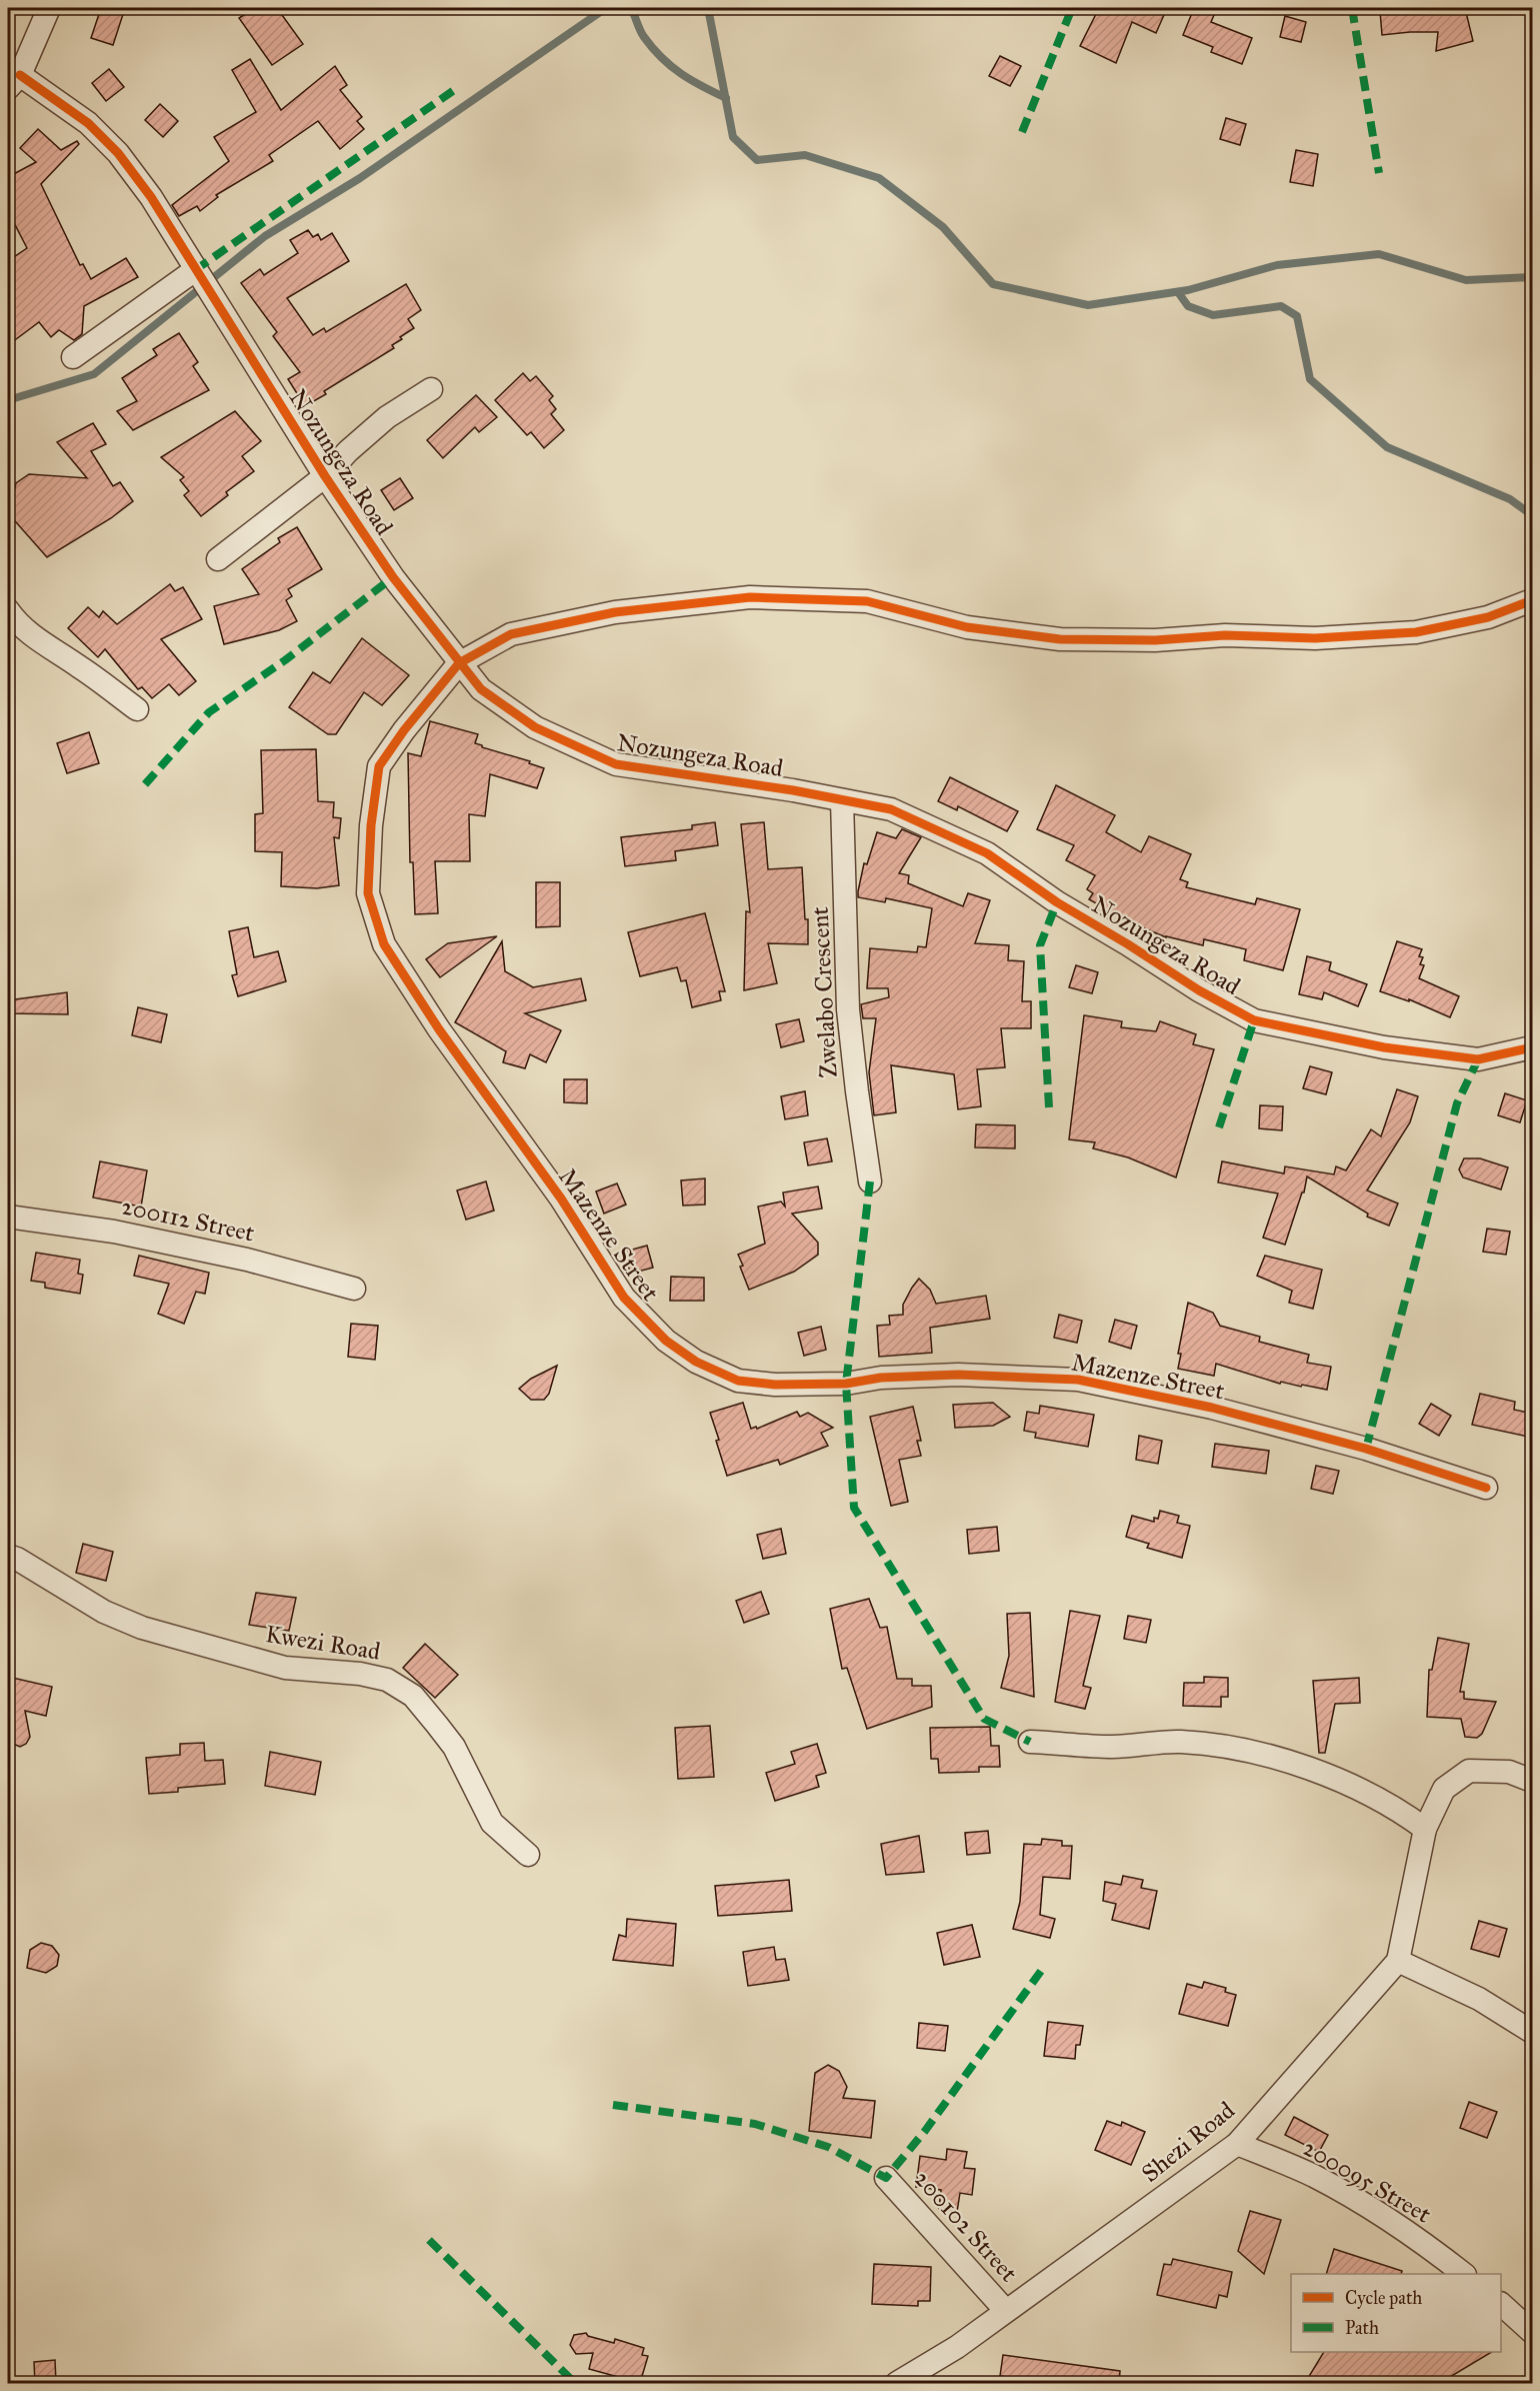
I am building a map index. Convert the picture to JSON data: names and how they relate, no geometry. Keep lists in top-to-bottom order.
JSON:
{
  "streets": {
    "street": [
      "Nozungeza Road",
      "Zwelabo Crescent",
      "200112 Street",
      "Mazenze Street",
      "Kwezi Road",
      "Shezi Road",
      "200095 Street",
      "200102 Street"
    ]
  },
  "crossings": [
    ["Nozungeza Road", "Zwelabo Crescent"],
    ["Nozungeza Road", "Mazenze Street"],
    ["Shezi Road", "200095 Street"],
    ["Shezi Road", "200102 Street"]
  ],
  "legend": ["Cycle path", "Path"]
}
